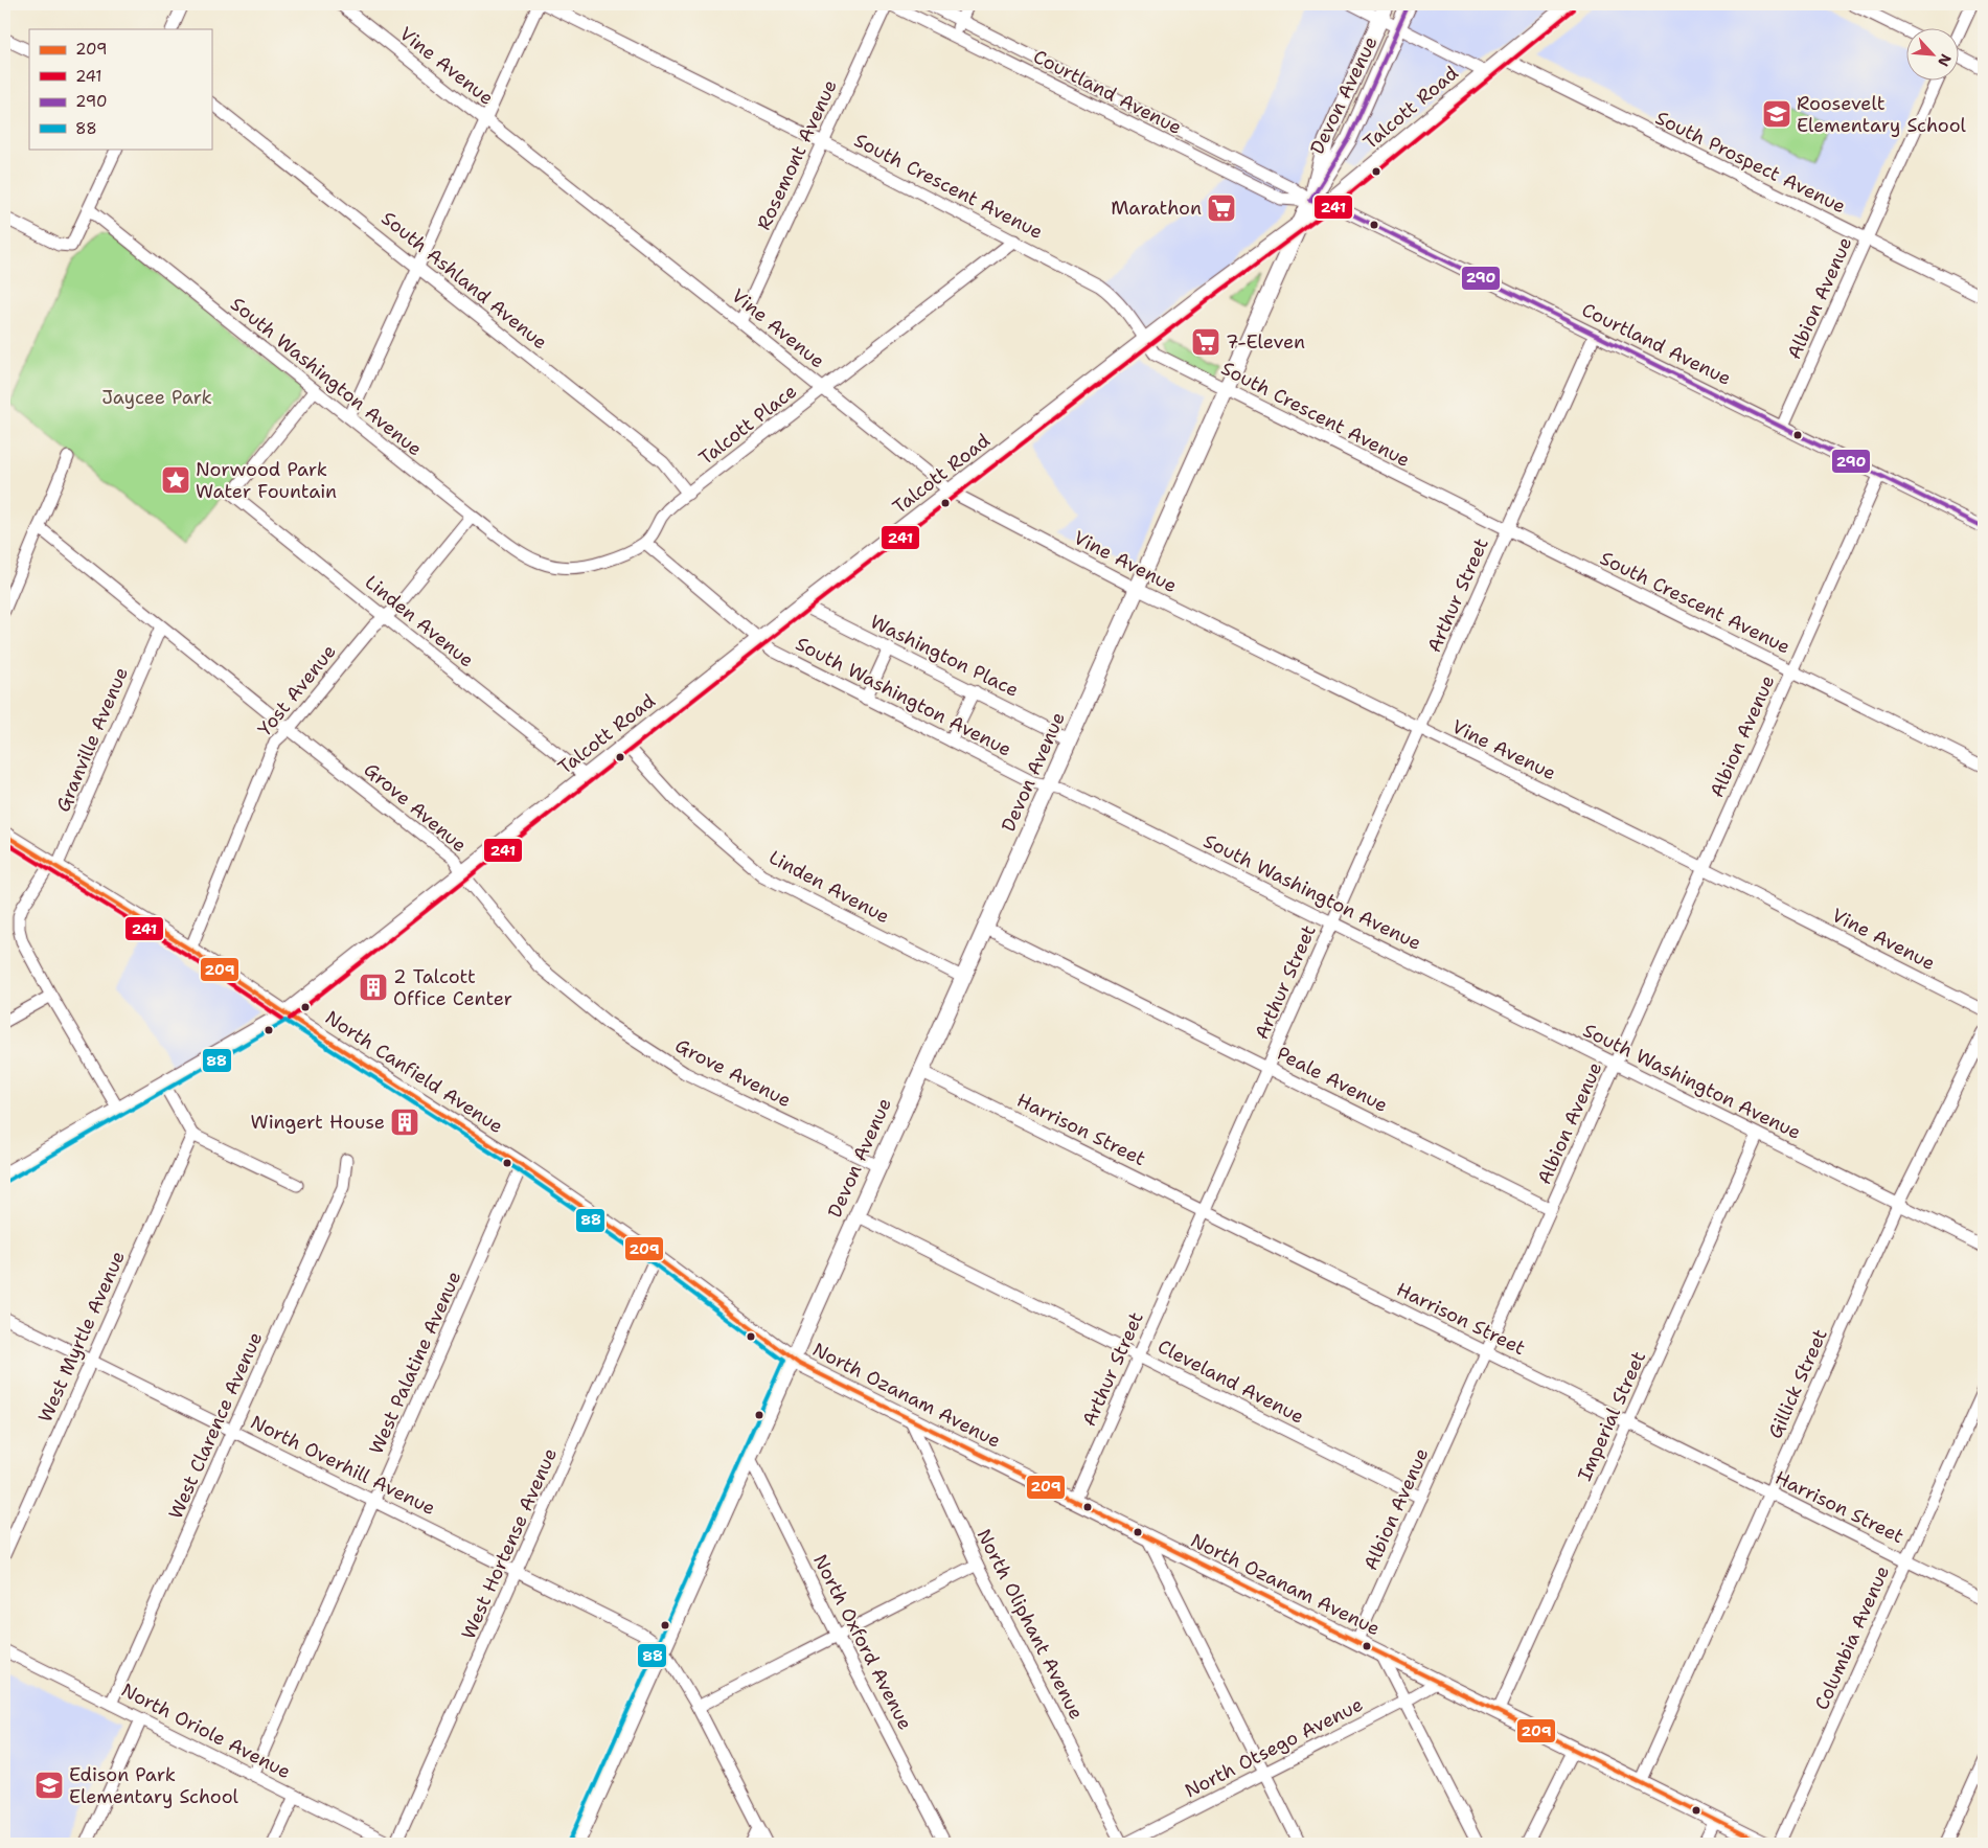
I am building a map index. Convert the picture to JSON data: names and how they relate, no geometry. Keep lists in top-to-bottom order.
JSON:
{
  "streets": {
    "street": [
      "Vine Avenue",
      "Courtland Avenue",
      "Devon Avenue",
      "Talcott Road",
      "Rosemont Avenue",
      "South Prospect Avenue",
      "South Crescent Avenue",
      "South Ashland Avenue",
      "Albion Avenue",
      "South Washington Avenue",
      "Talcott Place",
      "Arthur Street",
      "Linden Avenue",
      "Washington Place",
      "Yost Avenue",
      "Granville Avenue",
      "Grove Avenue",
      "North Canfield Avenue",
      "Peale Avenue",
      "Harrison Street",
      "West Myrtle Avenue",
      "West Palatine Avenue",
      "Cleveland Avenue",
      "Gillick Street",
      "North Ozanam Avenue",
      "Imperial Street",
      "West Clarence Avenue",
      "North Overhill Avenue",
      "West Hortense Avenue",
      "North Oliphant Avenue",
      "Columbia Avenue",
      "North Oxford Avenue",
      "North Oriole Avenue",
      "North Otsego Avenue"
    ]
  },
  "crossings": [
    ["Vine Avenue", "Devon Avenue"],
    ["Vine Avenue", "Talcott Road"],
    ["Vine Avenue", "Rosemont Avenue"],
    ["Vine Avenue", "Albion Avenue"],
    ["Vine Avenue", "Talcott Place"],
    ["Vine Avenue", "Arthur Street"],
    ["Courtland Avenue", "Devon Avenue"],
    ["Courtland Avenue", "Talcott Road"],
    ["Courtland Avenue", "Rosemont Avenue"],
    ["Courtland Avenue", "Albion Avenue"],
    ["Courtland Avenue", "Arthur Street"],
    ["Devon Avenue", "Talcott Road"],
    ["Devon Avenue", "South Crescent Avenue"],
    ["Devon Avenue", "South Washington Avenue"],
    ["Devon Avenue", "Linden Avenue"],
    ["Devon Avenue", "Washington Place"],
    ["Devon Avenue", "Grove Avenue"],
    ["Devon Avenue", "North Canfield Avenue"],
    ["Devon Avenue", "Peale Avenue"],
    ["Devon Avenue", "Harrison Street"],
    ["Devon Avenue", "Cleveland Avenue"],
    ["Devon Avenue", "North Ozanam Avenue"],
    ["Devon Avenue", "North Overhill Avenue"],
    ["Devon Avenue", "North Oxford Avenue"],
    ["Talcott Road", "South Prospect Avenue"],
    ["Talcott Road", "South Crescent Avenue"],
    ["Talcott Road", "South Washington Avenue"],
    ["Talcott Road", "Linden Avenue"],
    ["Talcott Road", "Washington Place"],
    ["Talcott Road", "Grove Avenue"],
    ["Talcott Road", "North Canfield Avenue"],
    ["Rosemont Avenue", "South Crescent Avenue"],
    ["South Prospect Avenue", "Albion Avenue"],
    ["South Crescent Avenue", "Albion Avenue"],
    ["South Crescent Avenue", "Talcott Place"],
    ["South Crescent Avenue", "Arthur Street"],
    ["South Ashland Avenue", "Talcott Place"],
    ["Albion Avenue", "South Washington Avenue"],
    ["Albion Avenue", "Peale Avenue"],
    ["Albion Avenue", "Harrison Street"],
    ["Albion Avenue", "Cleveland Avenue"],
    ["Albion Avenue", "North Ozanam Avenue"],
    ["South Washington Avenue", "Talcott Place"],
    ["South Washington Avenue", "Arthur Street"],
    ["South Washington Avenue", "Linden Avenue"],
    ["South Washington Avenue", "Yost Avenue"],
    ["South Washington Avenue", "Gillick Street"],
    ["South Washington Avenue", "Imperial Street"],
    ["Arthur Street", "Peale Avenue"],
    ["Arthur Street", "Harrison Street"],
    ["Arthur Street", "Cleveland Avenue"],
    ["Arthur Street", "North Ozanam Avenue"],
    ["Linden Avenue", "Yost Avenue"],
    ["Yost Avenue", "Grove Avenue"],
    ["Yost Avenue", "North Canfield Avenue"],
    ["Granville Avenue", "Grove Avenue"],
    ["Granville Avenue", "North Canfield Avenue"],
    ["North Canfield Avenue", "West Palatine Avenue"],
    ["North Canfield Avenue", "North Ozanam Avenue"],
    ["North Canfield Avenue", "West Hortense Avenue"],
    ["Harrison Street", "Gillick Street"],
    ["Harrison Street", "Imperial Street"],
    ["Harrison Street", "Columbia Avenue"],
    ["West Myrtle Avenue", "North Overhill Avenue"],
    ["West Palatine Avenue", "North Overhill Avenue"],
    ["West Palatine Avenue", "North Oriole Avenue"],
    ["Gillick Street", "North Ozanam Avenue"],
    ["North Ozanam Avenue", "Imperial Street"],
    ["North Ozanam Avenue", "North Oliphant Avenue"],
    ["North Ozanam Avenue", "North Otsego Avenue"],
    ["West Clarence Avenue", "North Overhill Avenue"],
    ["West Clarence Avenue", "North Oriole Avenue"],
    ["North Overhill Avenue", "West Hortense Avenue"],
    ["North Oliphant Avenue", "North Otsego Avenue"]
  ],
  "parks": ["Jaycee Park"],
  "places": {
    "school or university": ["Roosevelt Elementary School", "Edison Park Elementary School"],
    "supermarket": ["Marathon", "7-Eleven"],
    "place": ["Norwood Park Water Fountain"],
    "building": ["2 Talcott Office Center", "Wingert House"]
  },
  "lines": [
    "transit line 290",
    "transit line 241",
    "transit line 209",
    "transit line 88"
  ],
  "legend": [
    "209",
    "241",
    "290",
    "88"
  ],
  "north": "bottom right"
}
